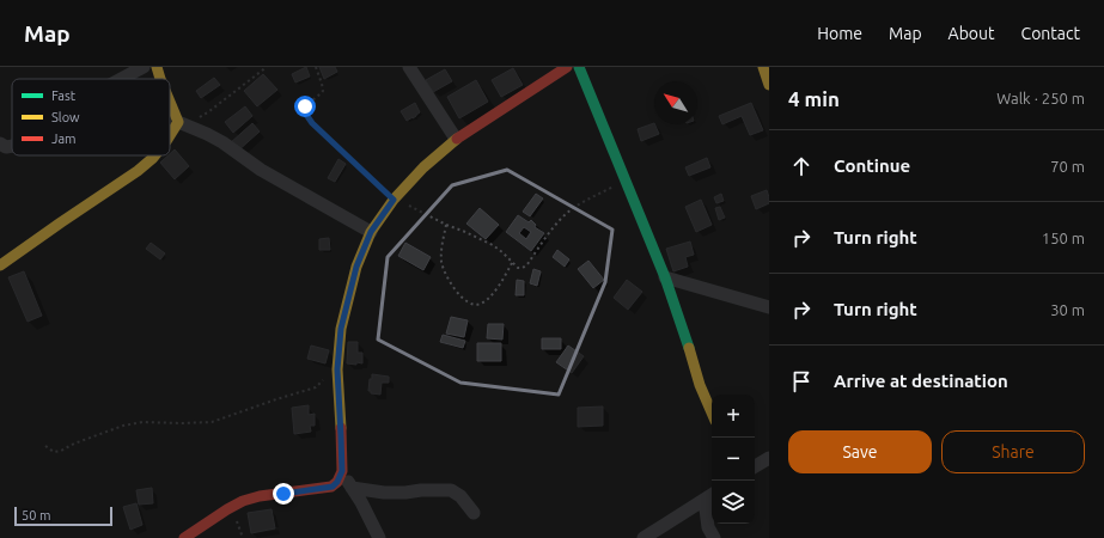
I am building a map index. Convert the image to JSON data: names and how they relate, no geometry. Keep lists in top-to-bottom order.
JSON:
{
  "legend": ["Fast", "Slow", "Jam"],
  "scale_bar": "50 m",
  "north": "top left",
  "page": {
    "header": "Map",
    "nav": [
      "Home",
      "Map",
      "About",
      "Contact"
    ],
    "heading": ["4 min", "Walk · 250 m"],
    "list": [
      ["Continue", "70 m"],
      ["Turn right", "150 m"],
      ["Turn right", "30 m"],
      "Arrive at destination"
    ],
    "map_buttons": ["+", "−"],
    "buttons": ["Save", "Share"],
    "scale": "50 m"
  }
}
